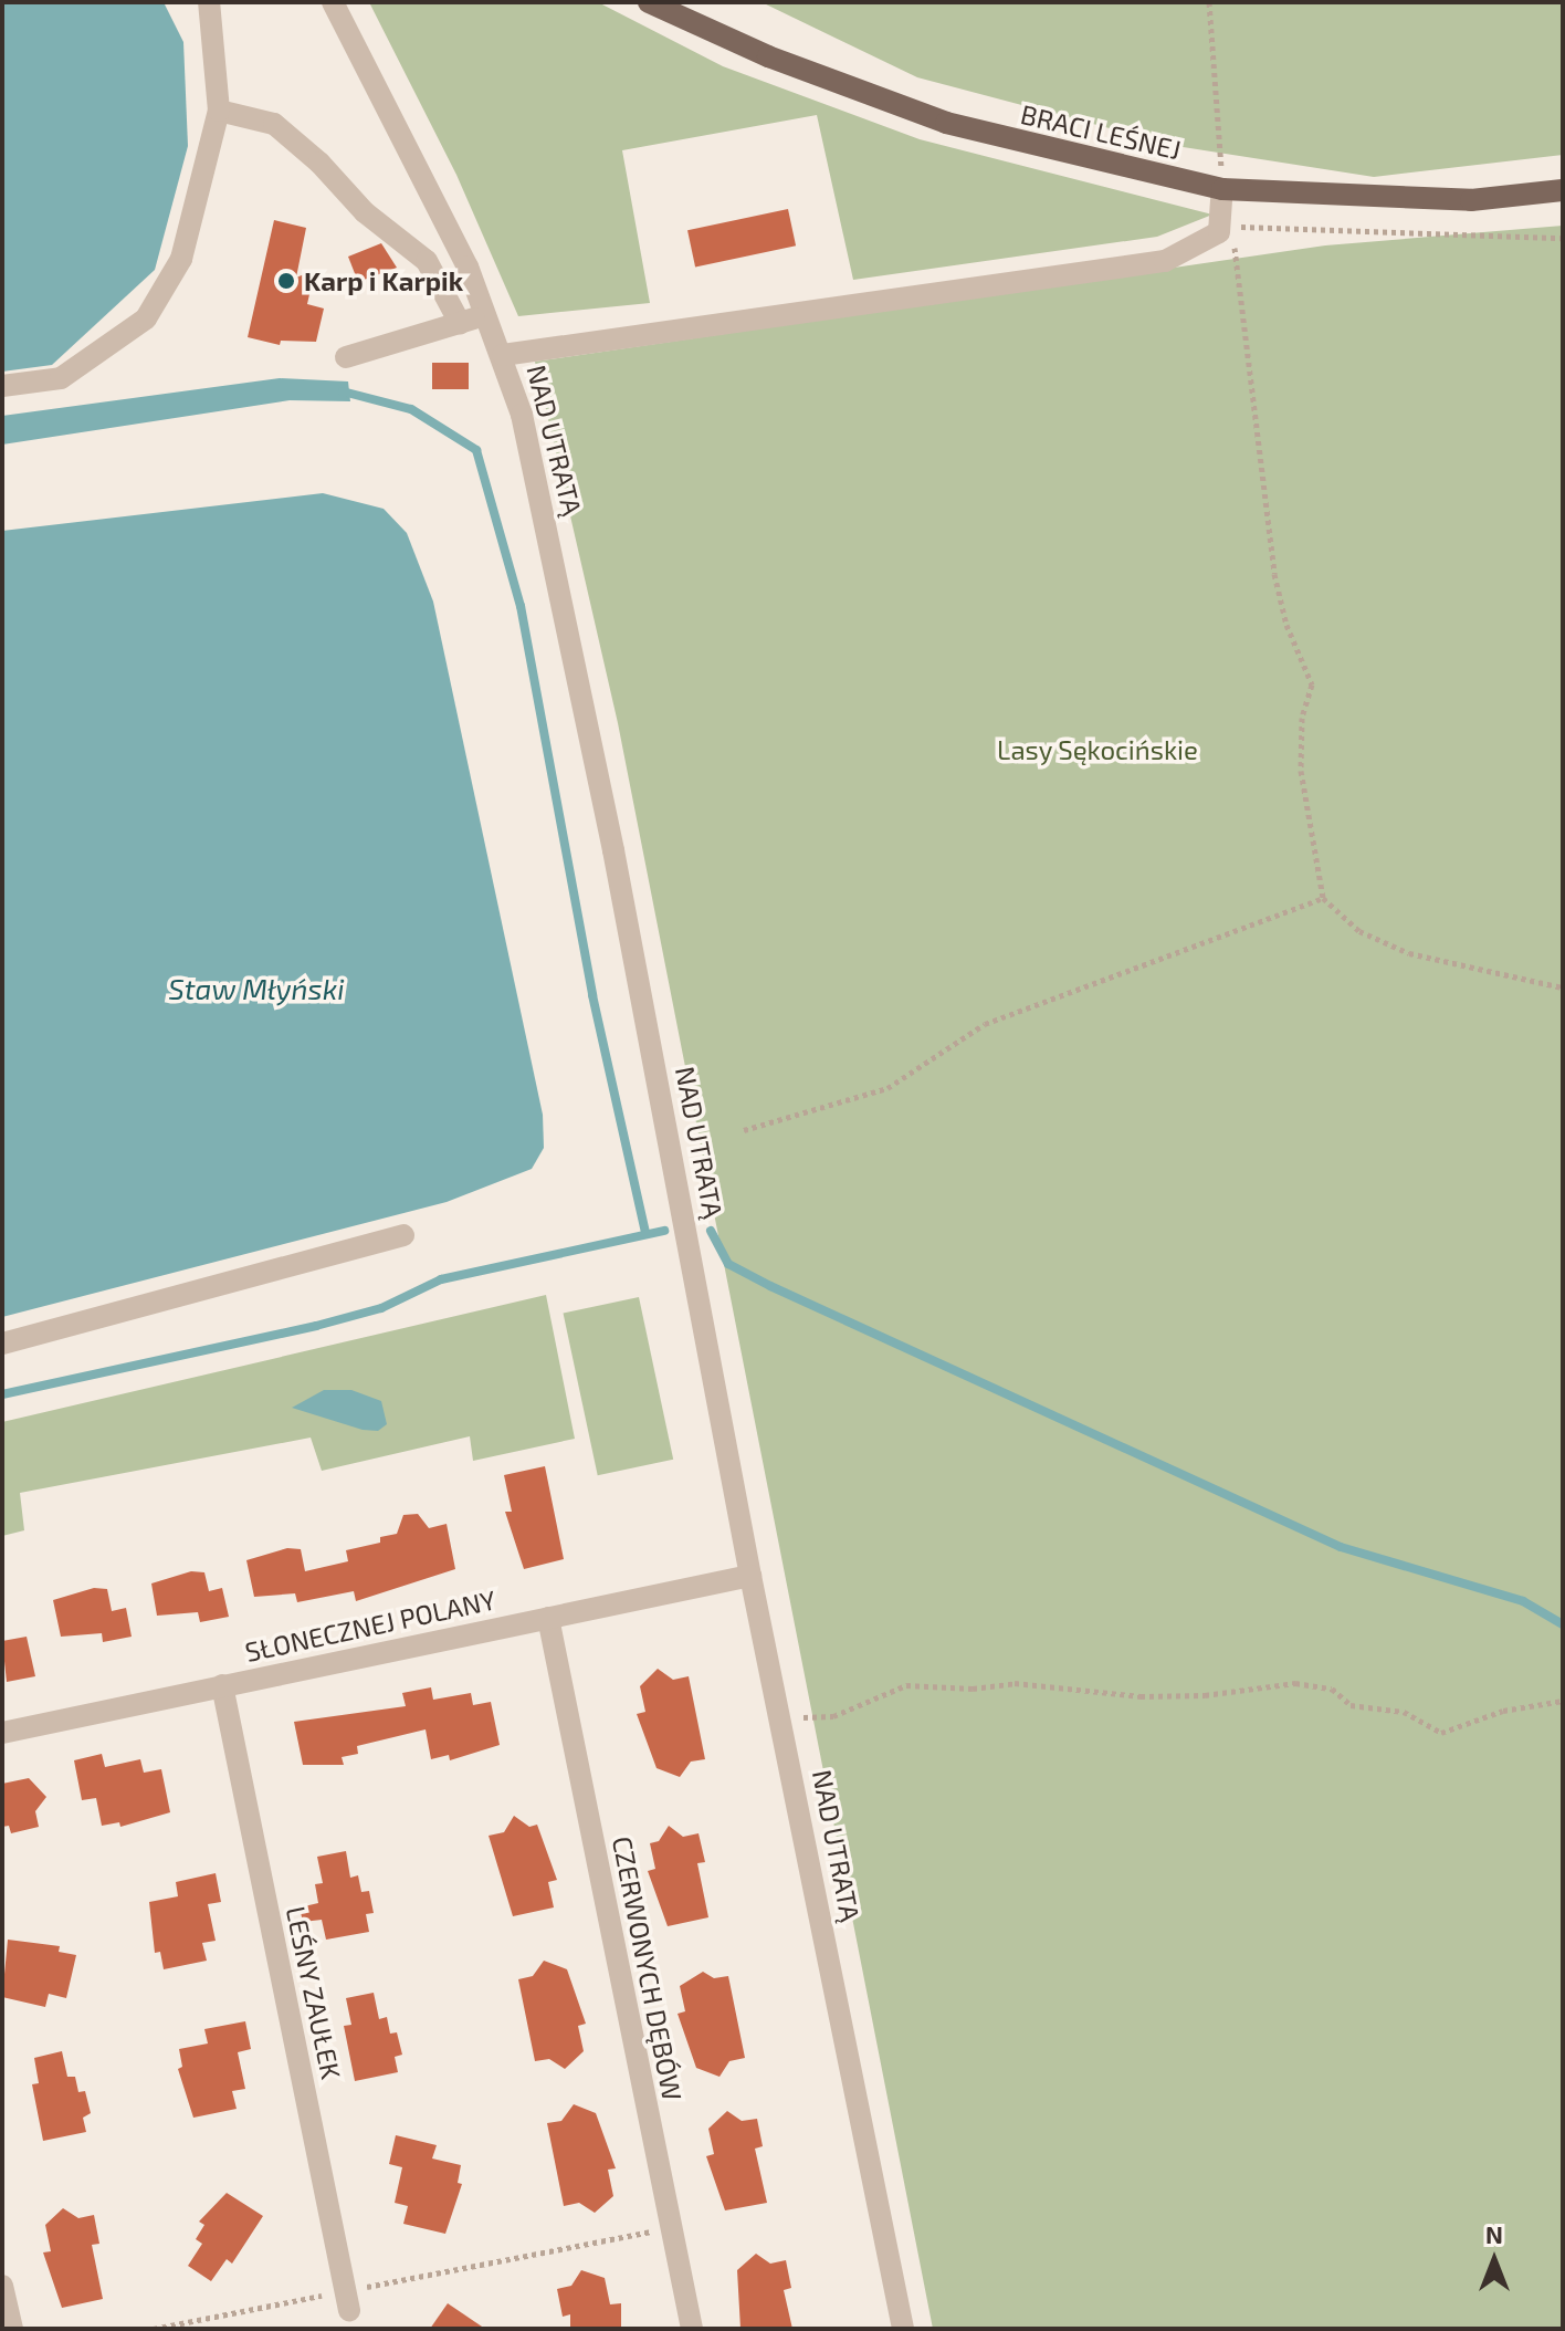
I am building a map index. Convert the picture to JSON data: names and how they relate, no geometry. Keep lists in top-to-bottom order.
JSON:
{
  "streets": {
    "main road": ["BRACI LEŚNEJ"],
    "street": [
      "NAD UTRATĄ",
      "SŁONECZNEJ POLANY",
      "CZERWONYCH DĘBÓW",
      "LEŚNY ZAUŁEK"
    ]
  },
  "crossings": [
    ["NAD UTRATĄ", "SŁONECZNEJ POLANY"],
    ["SŁONECZNEJ POLANY", "CZERWONYCH DĘBÓW"],
    ["SŁONECZNEJ POLANY", "LEŚNY ZAUŁEK"]
  ],
  "water": ["Staw Młyński"],
  "parks": ["Lasy Sękocińskie"],
  "places": ["Karp i Karpik"],
  "north": "top"
}
